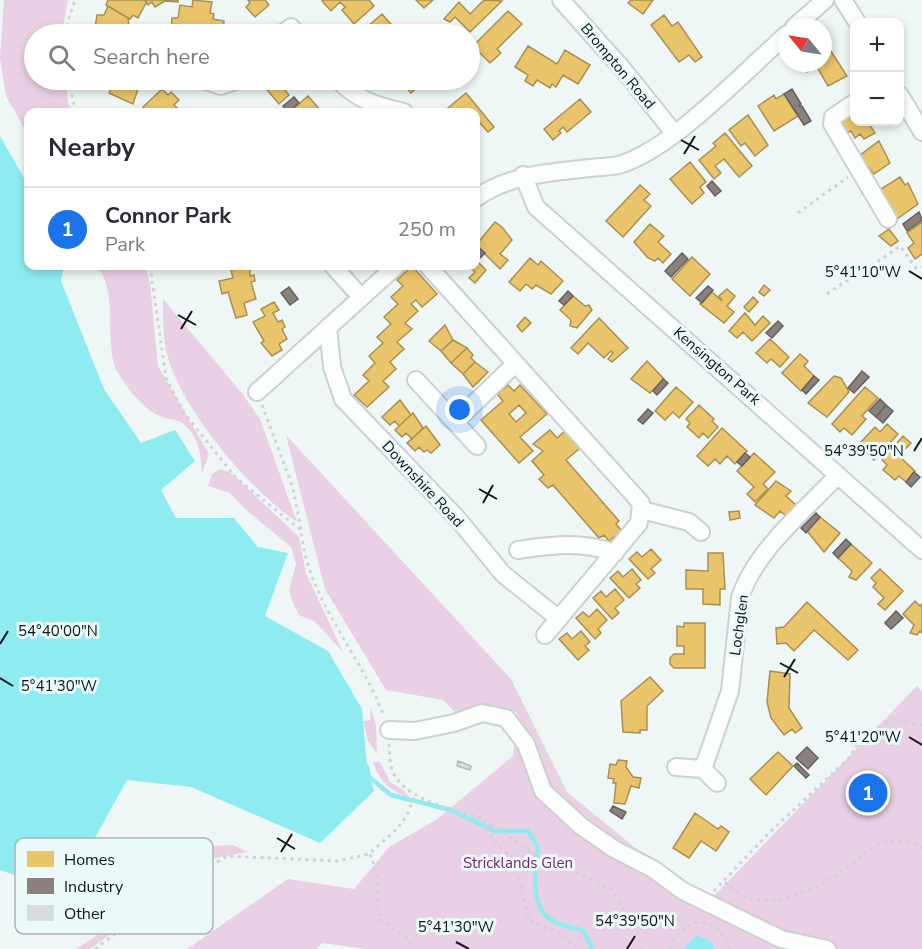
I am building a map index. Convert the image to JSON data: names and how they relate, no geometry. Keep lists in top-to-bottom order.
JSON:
{
  "streets": {
    "street": [
      "Brompton Road",
      "Kensington Park",
      "Downshire Road",
      "Lochglen"
    ]
  },
  "crossings": [
    ["Kensington Park", "Lochglen"]
  ],
  "parks": ["Stricklands Glen"],
  "legend": ["Homes", "Industry", "Other"],
  "north": "top left",
  "page": {
    "map_buttons": ["+", "−"],
    "search": "Search here",
    "heading": "Nearby",
    "list": [
      {
        "mark": "1",
        "name": "Connor Park",
        "note": "Park",
        "value": "250 m"
      }
    ],
    "pins": "1"
  },
  "coordinates": [
    "5°41'10\"W",
    "54°39'50\"N",
    "54°40'00\"N",
    "5°41'30\"W",
    "5°41'20\"W"
  ]
}
